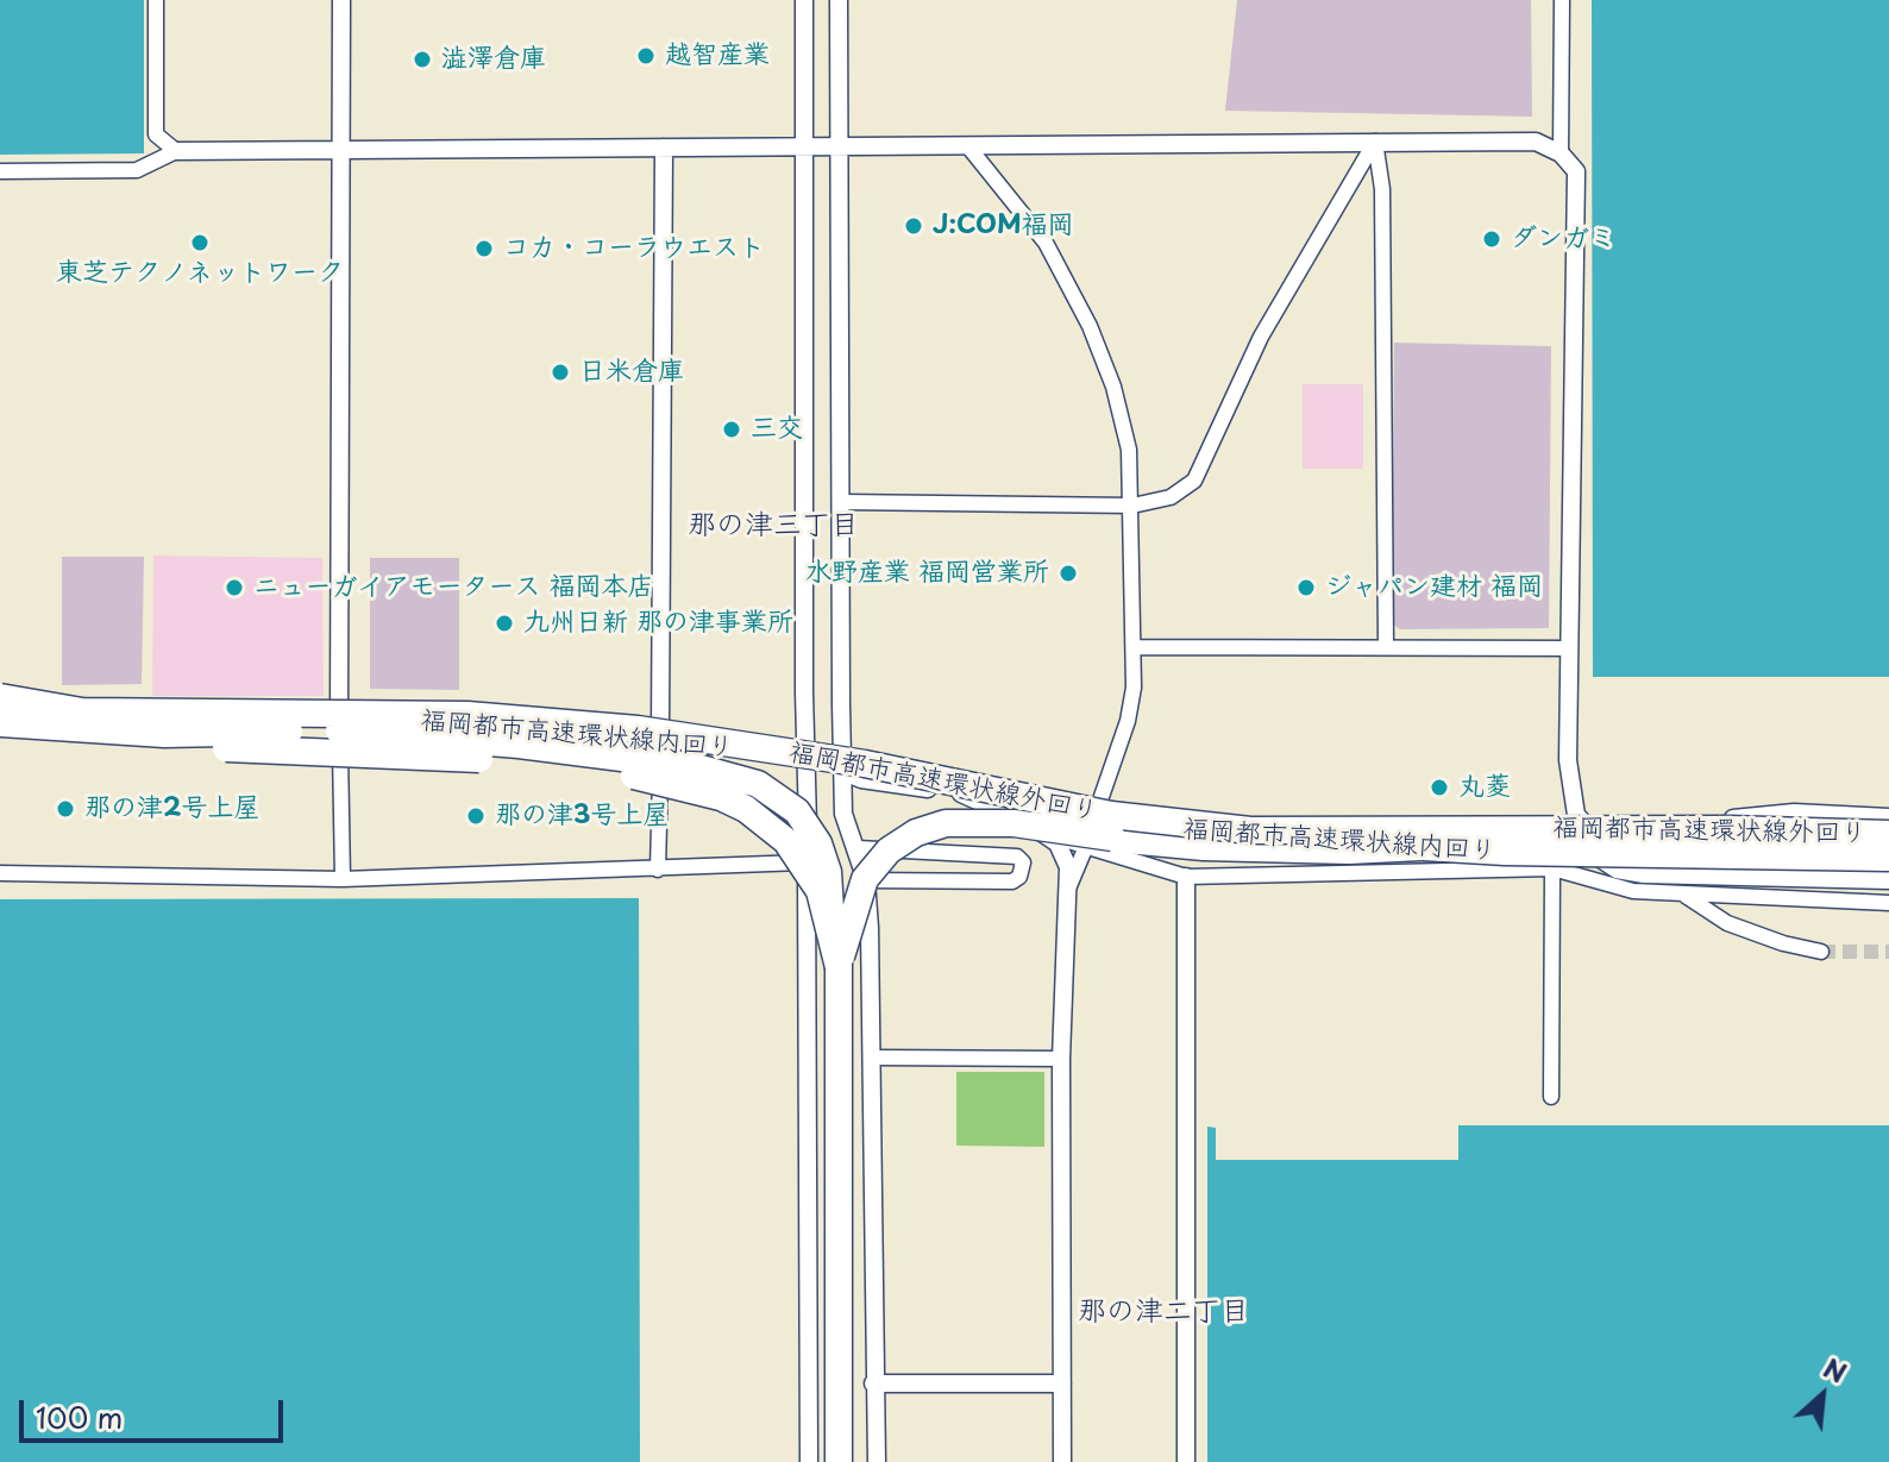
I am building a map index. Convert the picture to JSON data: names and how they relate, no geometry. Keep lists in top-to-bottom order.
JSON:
{
  "streets": {
    "highway": ["福岡都市高速環状線内回り", "福岡都市高速環状線外回り"]
  },
  "districts": ["那の津三丁目", "那の津二丁目"],
  "places": [
    "越智産業",
    "澁澤倉庫",
    "J:COM福岡",
    "ダンガミ",
    "東芝テクノネットワーク",
    "コカ・コーラウエスト",
    "日米倉庫",
    "三交",
    "水野産業 福岡営業所",
    "ニューガイアモータース 福岡本店",
    "ジャパン建材 福岡",
    "九州日新 那の津事業所",
    "丸菱",
    "那の津2号上屋",
    "那の津3号上屋"
  ],
  "scale_bar": "100 m",
  "north": "top right"
}
